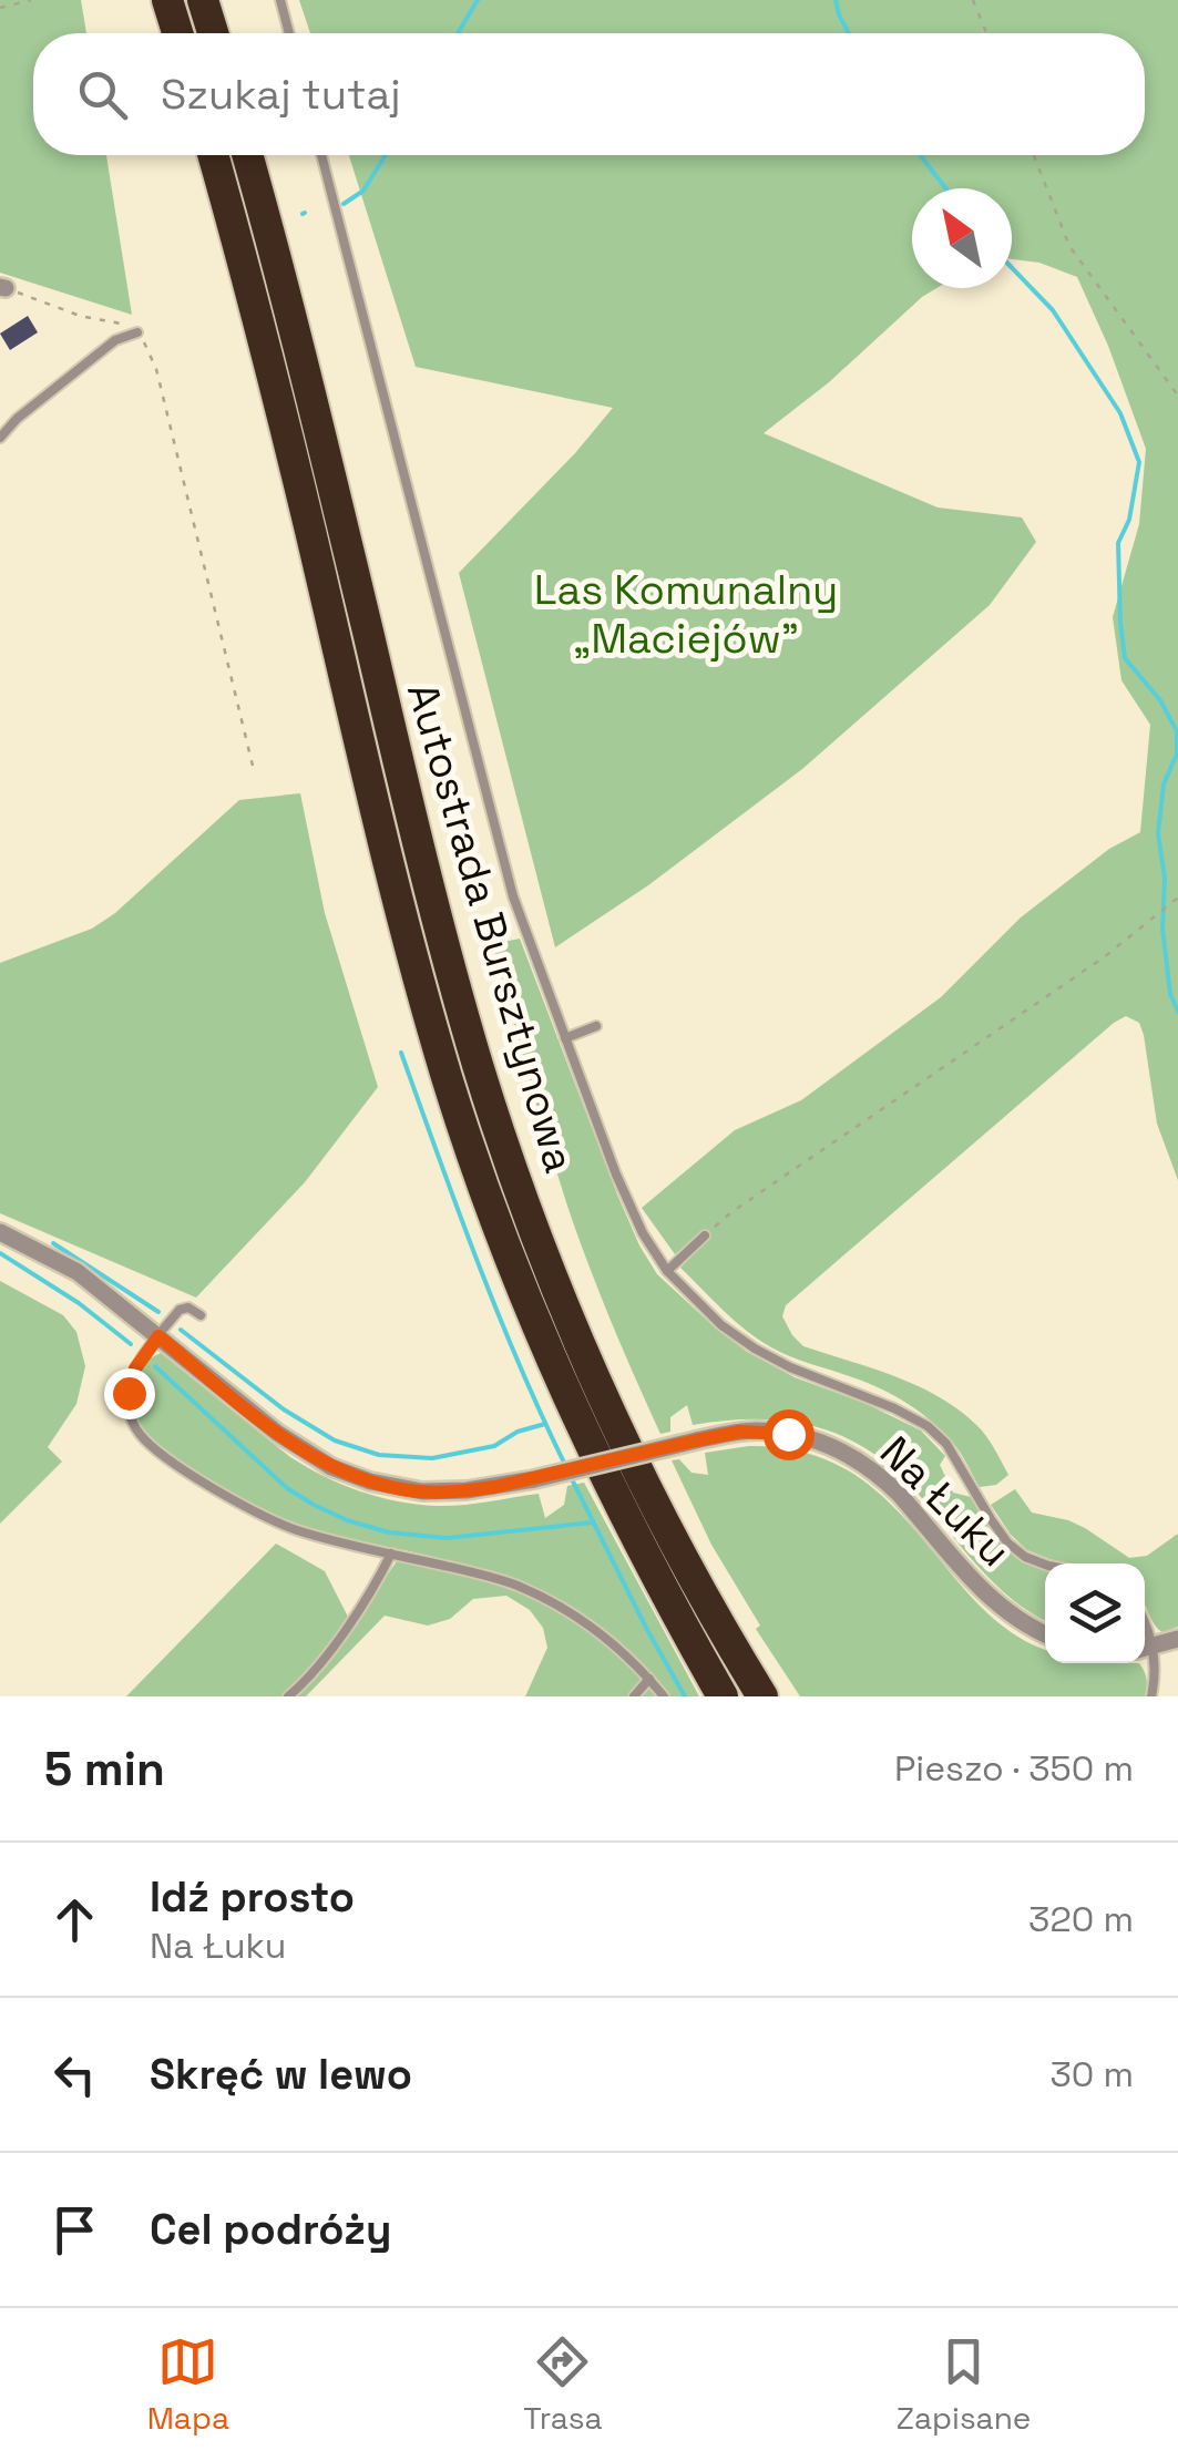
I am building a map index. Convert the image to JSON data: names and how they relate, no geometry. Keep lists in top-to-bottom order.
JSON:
{
  "streets": {
    "highway": ["Autostrada Bursztynowa"],
    "street": ["Na Łuku"]
  },
  "parks": ["Las Komunalny „Maciejów”"],
  "north": "top left",
  "page": {
    "search": "Szukaj tutaj",
    "heading": ["5 min", "Pieszo · 350 m"],
    "list": [
      ["Idź prosto", "Na Łuku", "320 m"],
      ["Skręć w lewo", "30 m"],
      "Cel podróży"
    ],
    "nav": ["Mapa", "Trasa", "Zapisane"]
  }
}
